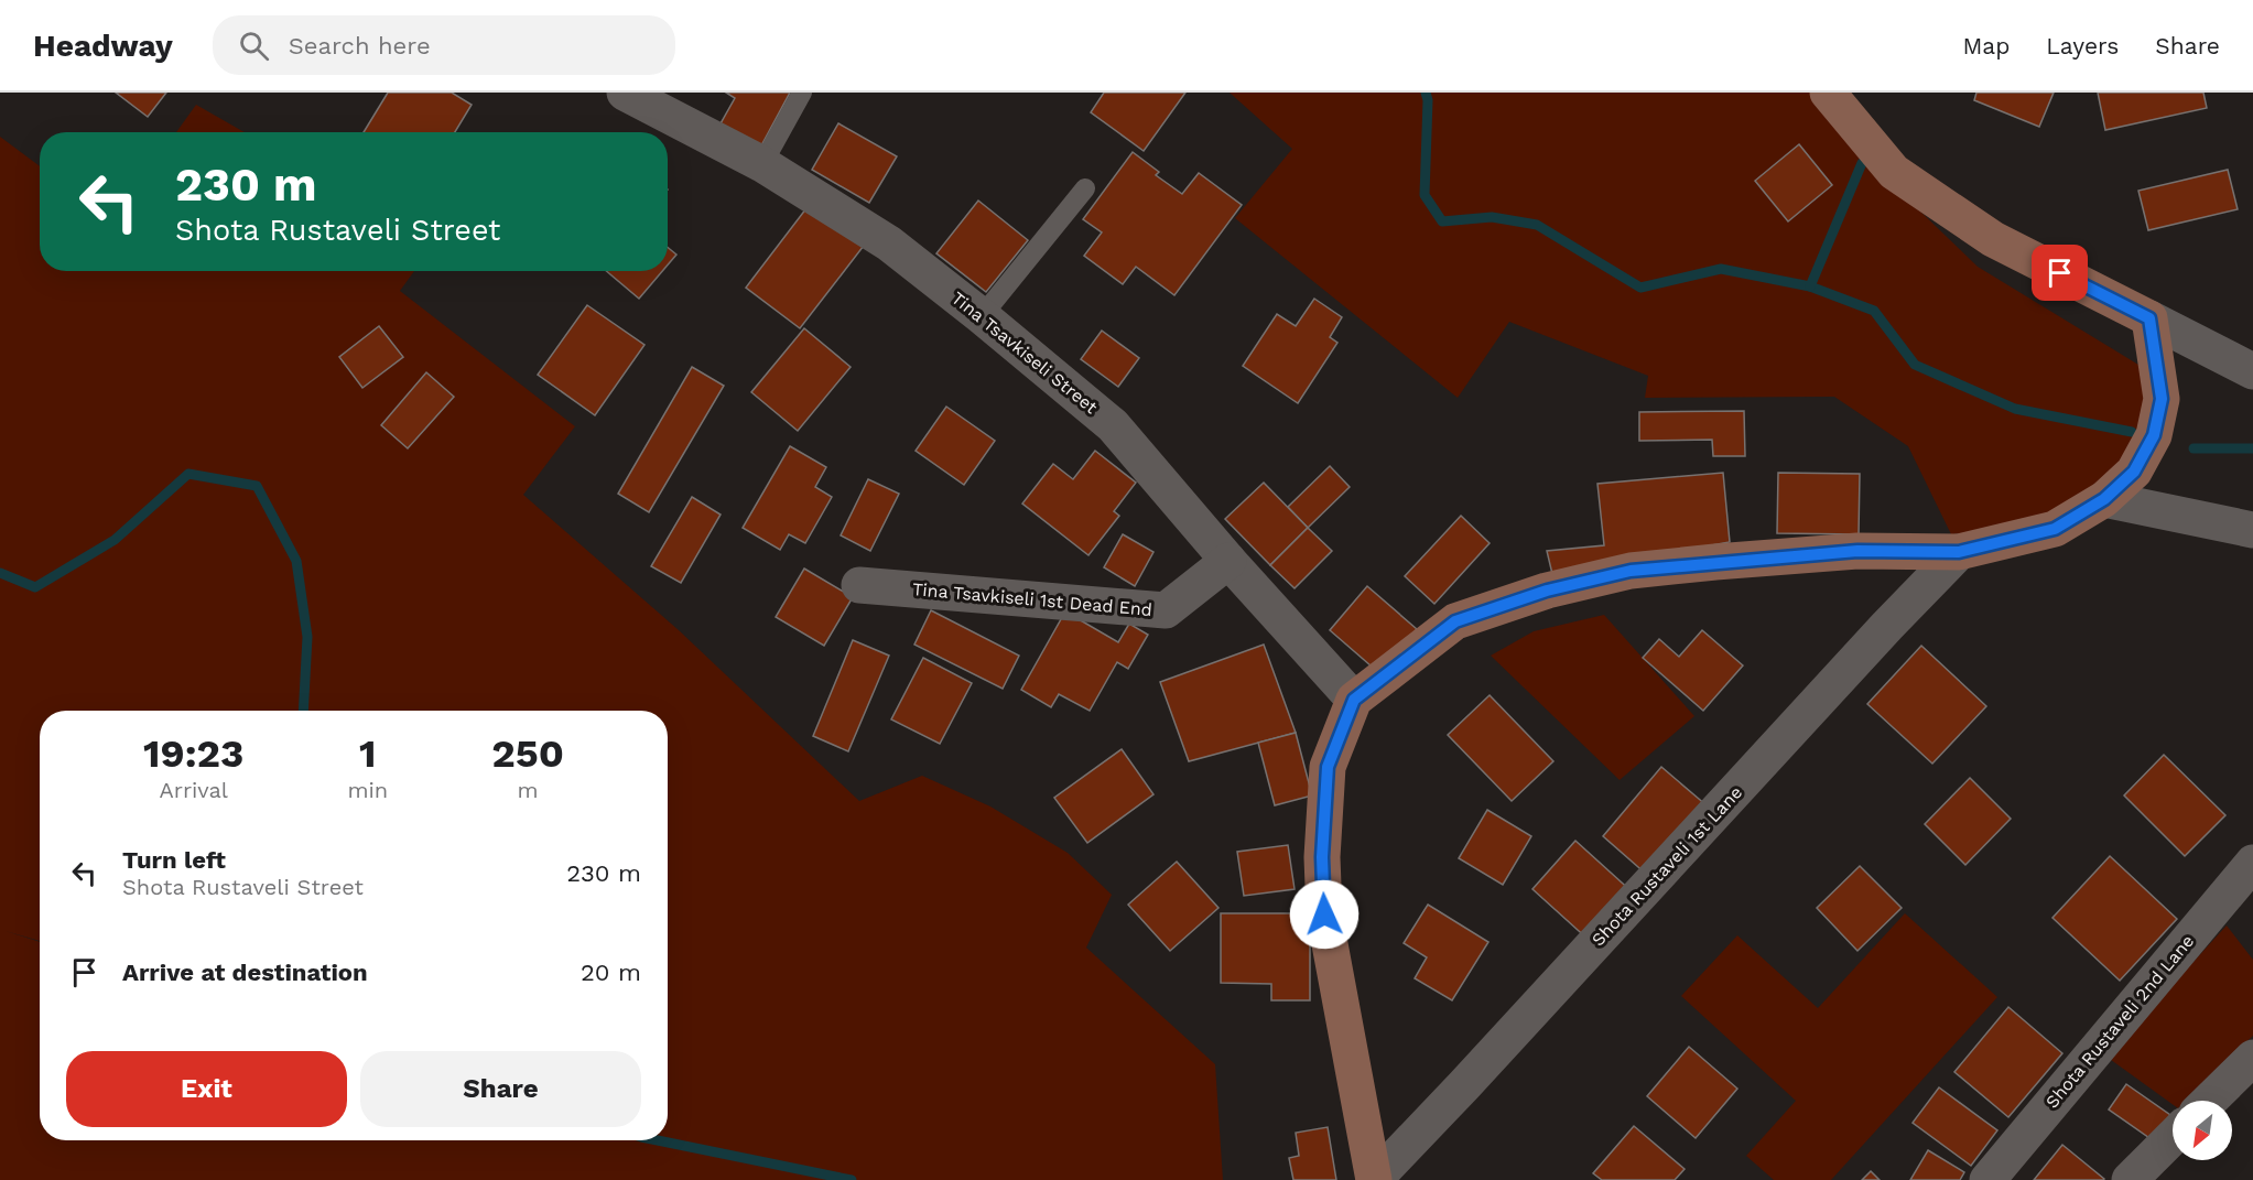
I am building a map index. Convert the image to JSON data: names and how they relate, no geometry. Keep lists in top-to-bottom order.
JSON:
{
  "streets": {
    "street": [
      "Tina Tsavkiseli Street",
      "Tina Tsavkiseli 1st Dead End",
      "Shota Rustaveli 1st Lane",
      "Shota Rustaveli 2nd Lane"
    ]
  },
  "crossings": [
    ["Tina Tsavkiseli Street", "Tina Tsavkiseli 1st Dead End"]
  ],
  "north": "bottom left",
  "page": {
    "header": "Headway",
    "search": "Search here",
    "nav": ["Map", "Layers", "Share"],
    "turn": ["230 m", "Shota Rustaveli Street"],
    "eta": [
      "19:23",
      "Arrival",
      "1",
      "min",
      "250",
      "m"
    ],
    "list": [
      {
        "name": "Turn left",
        "note": "Shota Rustaveli Street",
        "value": "230 m"
      },
      {
        "name": "Arrive at destination",
        "value": "20 m"
      }
    ],
    "buttons": ["Exit", "Share"]
  }
}
